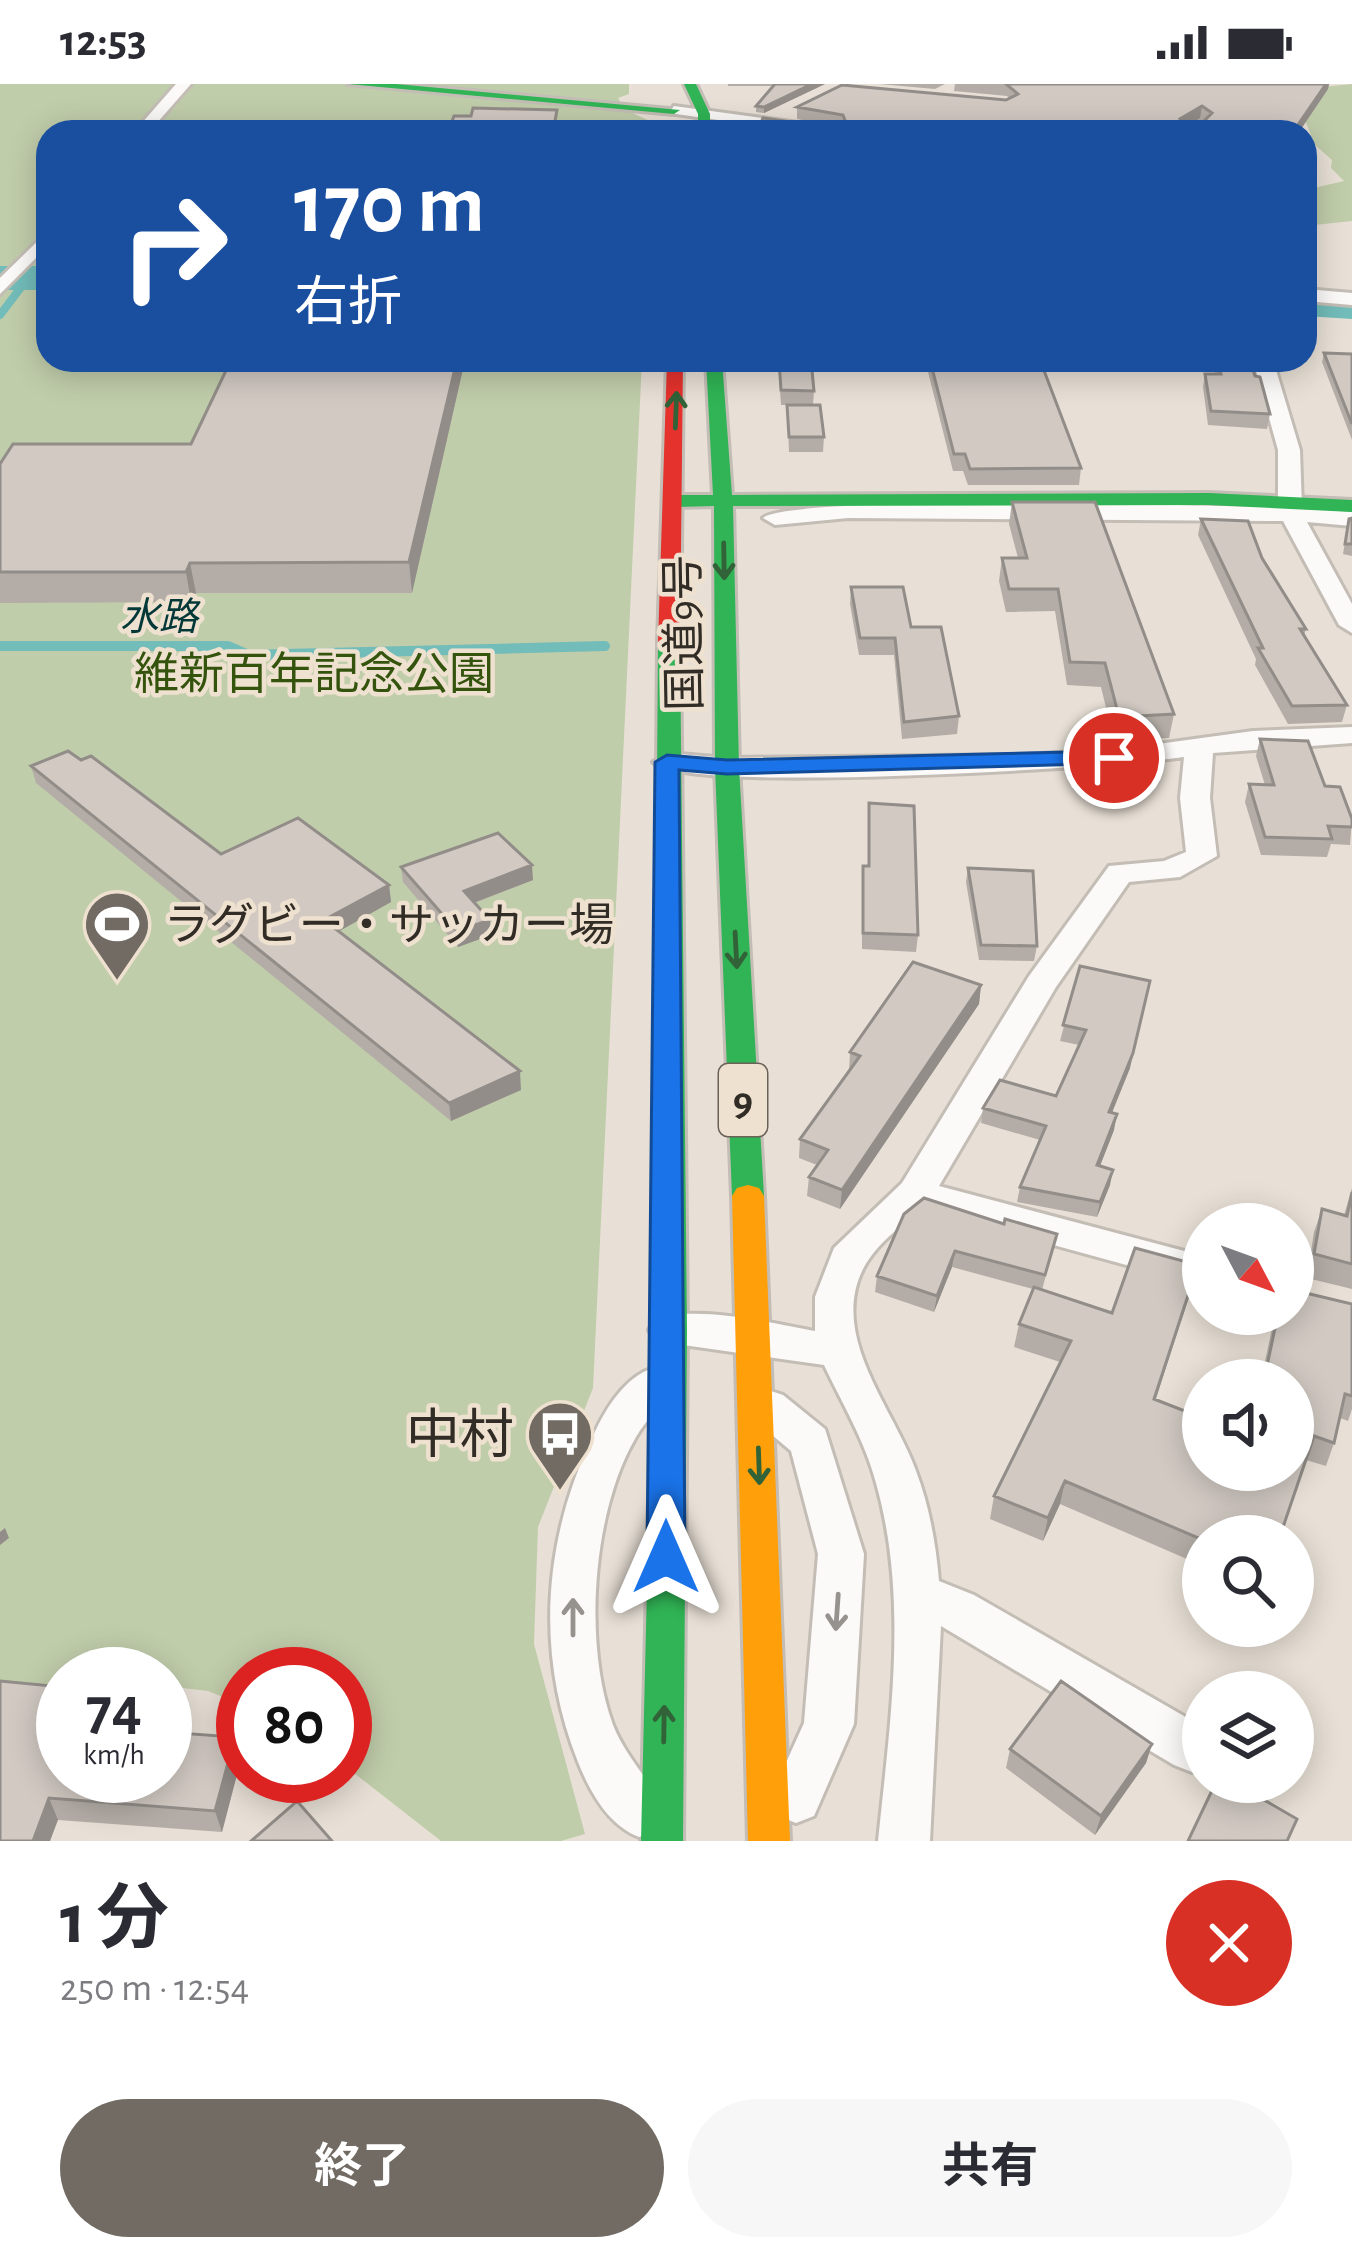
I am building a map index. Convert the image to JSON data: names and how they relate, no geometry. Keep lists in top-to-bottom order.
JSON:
{
  "streets": {
    "main road": ["国道9号", "9"]
  },
  "water": ["水路"],
  "parks": ["維新百年記念公園"],
  "places": {
    "sports": ["ラグビー・サッカー場"],
    "bus stop": ["中村"]
  },
  "north": "bottom right",
  "page": {
    "status": "12:53",
    "turn": ["170 m", "右折"],
    "speed": "74 km/h",
    "limit": "80",
    "heading": ["1 分", "250 m · 12:54"],
    "buttons": ["終了", "共有"]
  }
}
